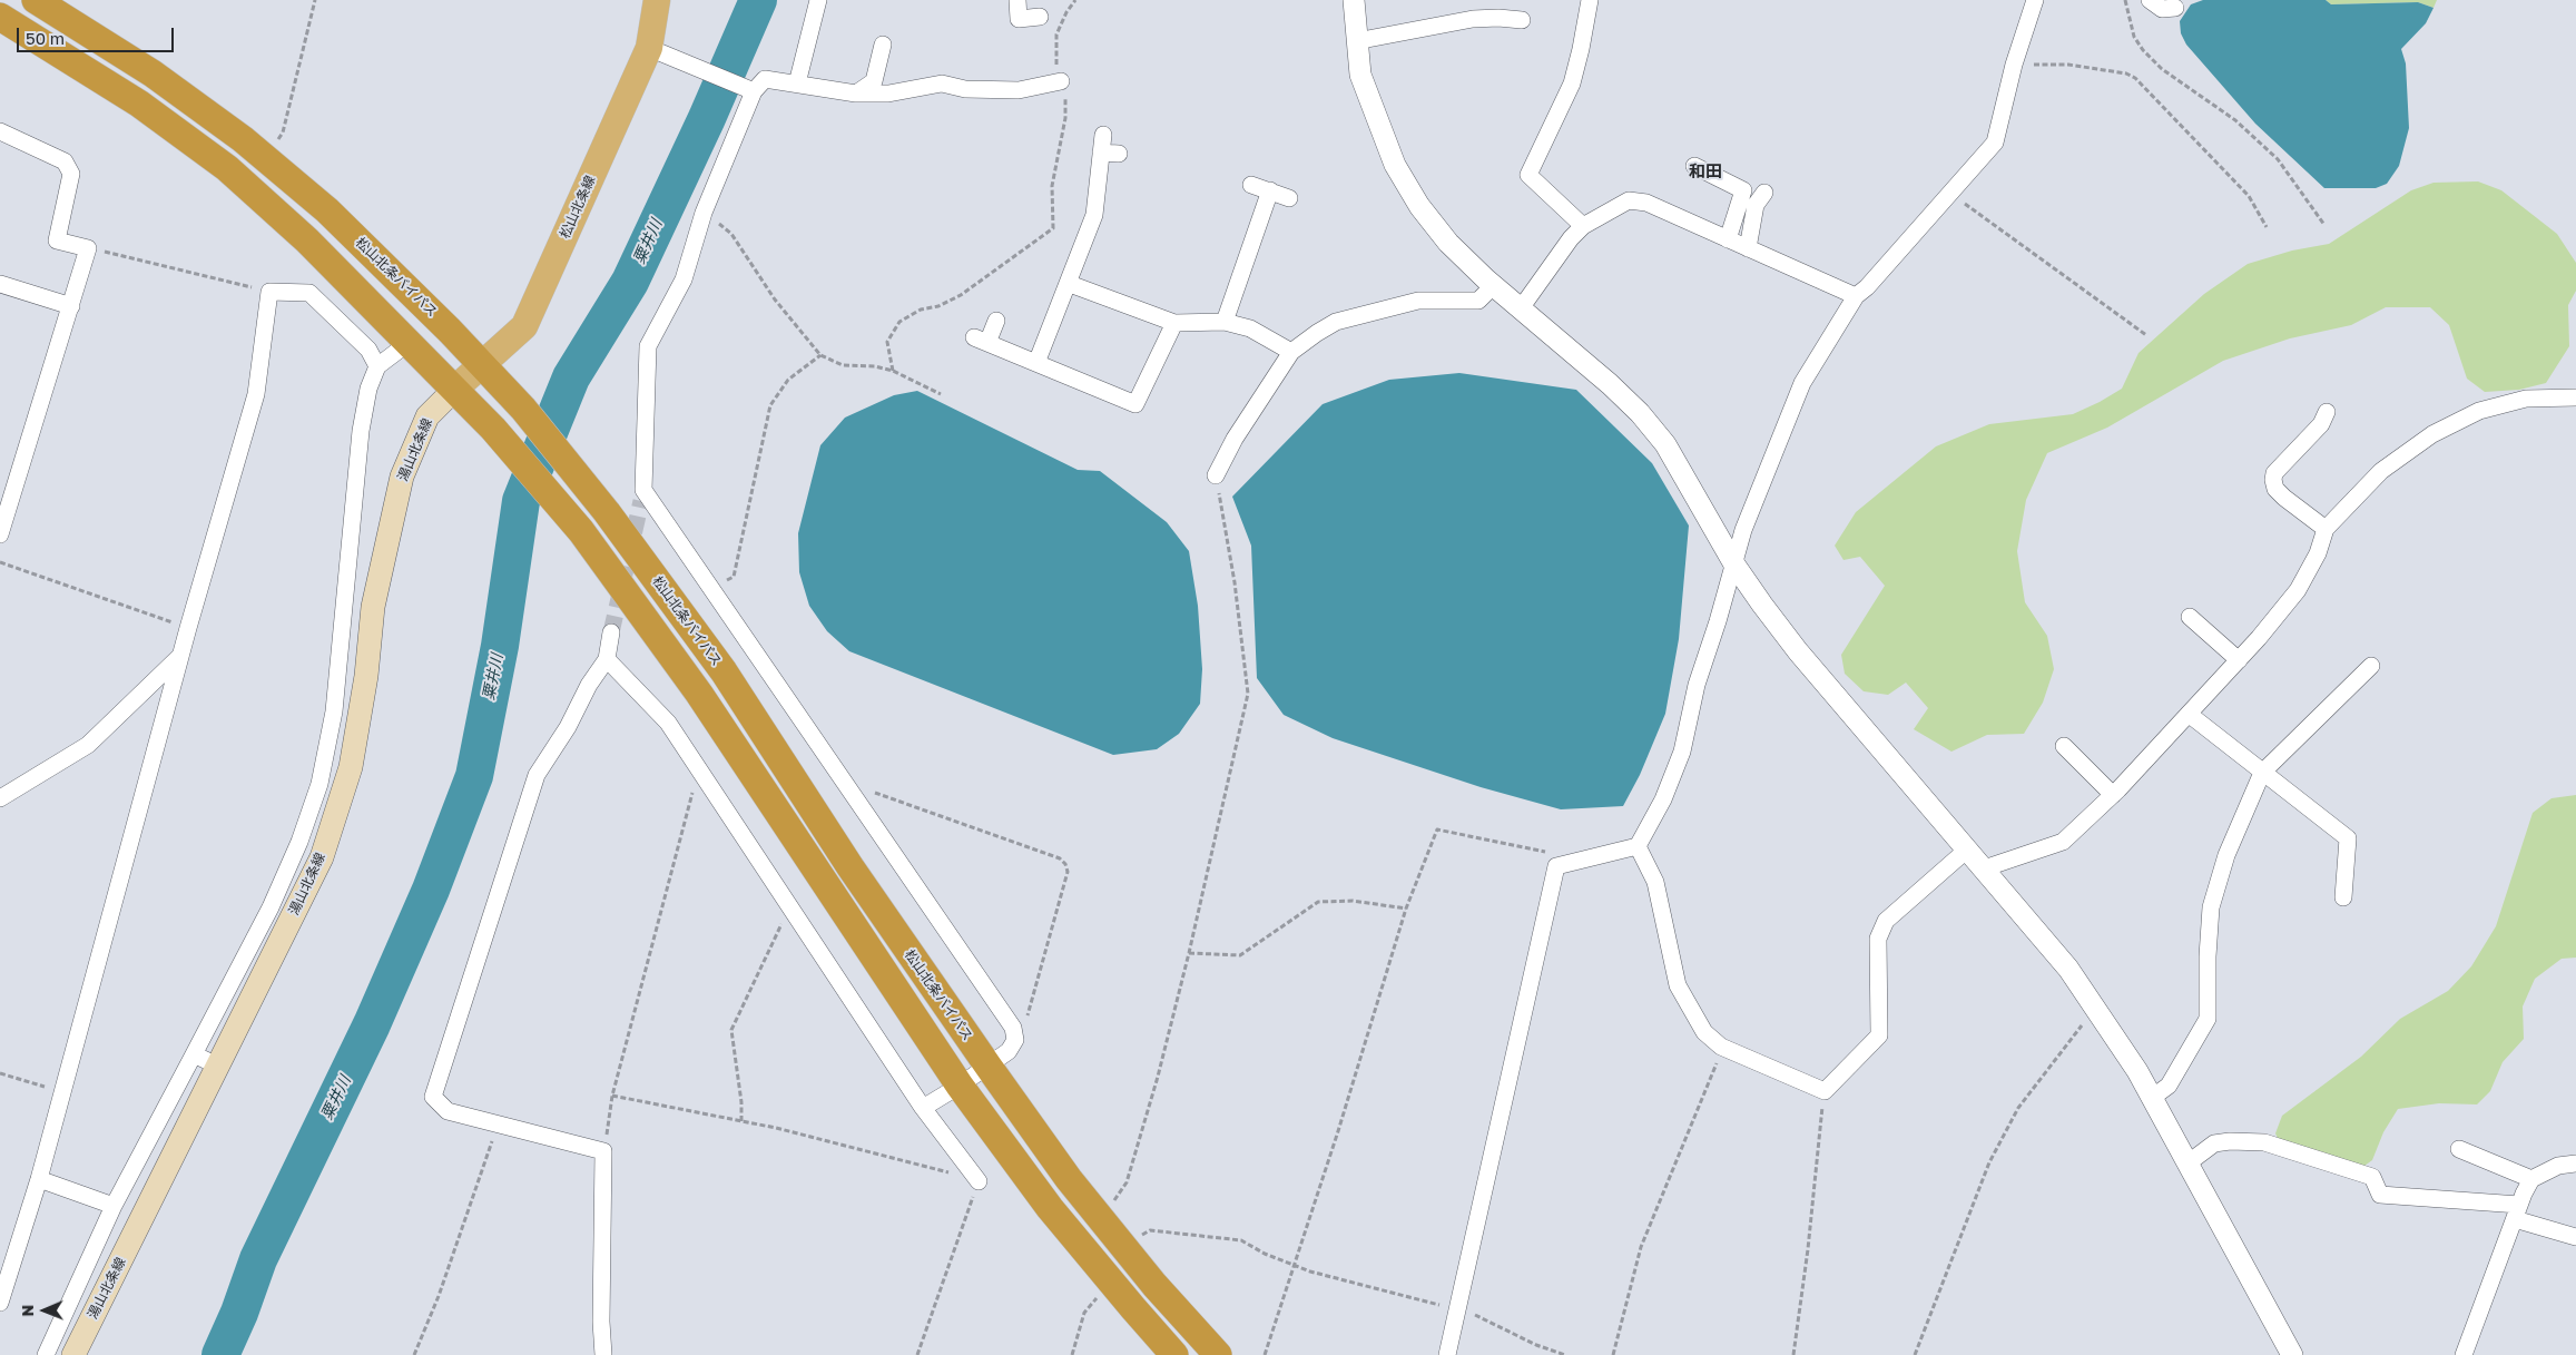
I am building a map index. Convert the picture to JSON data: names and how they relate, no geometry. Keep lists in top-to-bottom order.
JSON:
{
  "streets": {
    "highway": ["松山北条バイパス"],
    "main road": ["松山北条線", "湯山北条線"]
  },
  "crossings": [
    ["松山北条線", "松山北条バイパス"],
    ["松山北条線", "湯山北条線"]
  ],
  "districts": ["和田"],
  "water": ["粟井川"],
  "scale_bar": "50 m",
  "north": "left"
}
